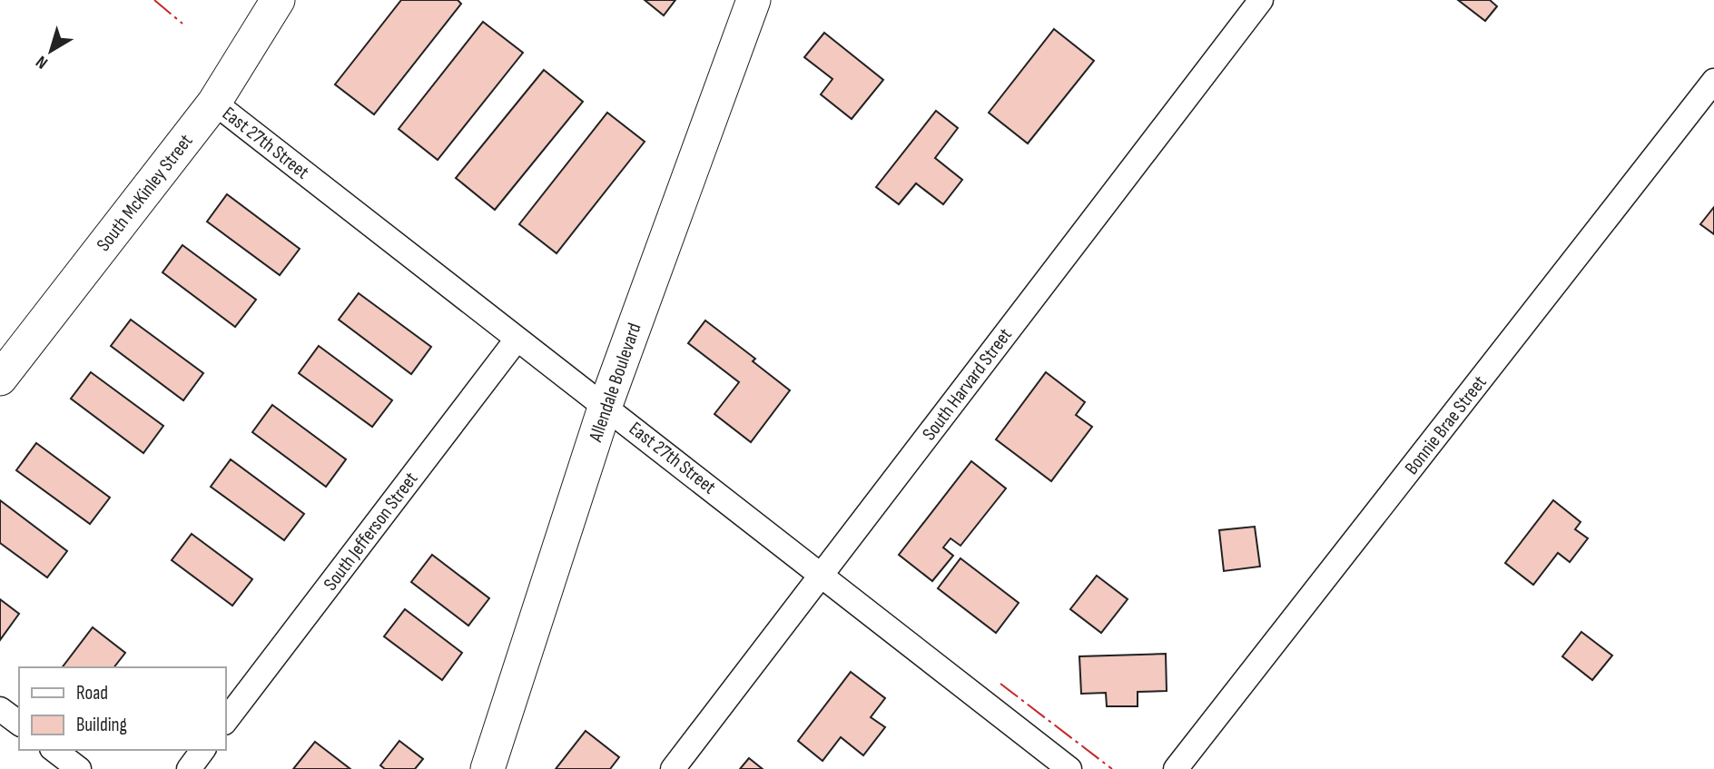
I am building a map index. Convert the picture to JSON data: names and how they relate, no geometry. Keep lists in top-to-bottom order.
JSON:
{
  "streets": {
    "street": [
      "East 27th Street",
      "South McKinley Street",
      "Allendale Boulevard",
      "South Harvard Street",
      "Bonnie Brae Street",
      "South Jefferson Street"
    ]
  },
  "crossings": [
    ["East 27th Street", "South McKinley Street"],
    ["East 27th Street", "Allendale Boulevard"],
    ["East 27th Street", "South Harvard Street"],
    ["East 27th Street", "South Jefferson Street"]
  ],
  "legend": ["Road", "Building"],
  "north": "bottom left"
}
